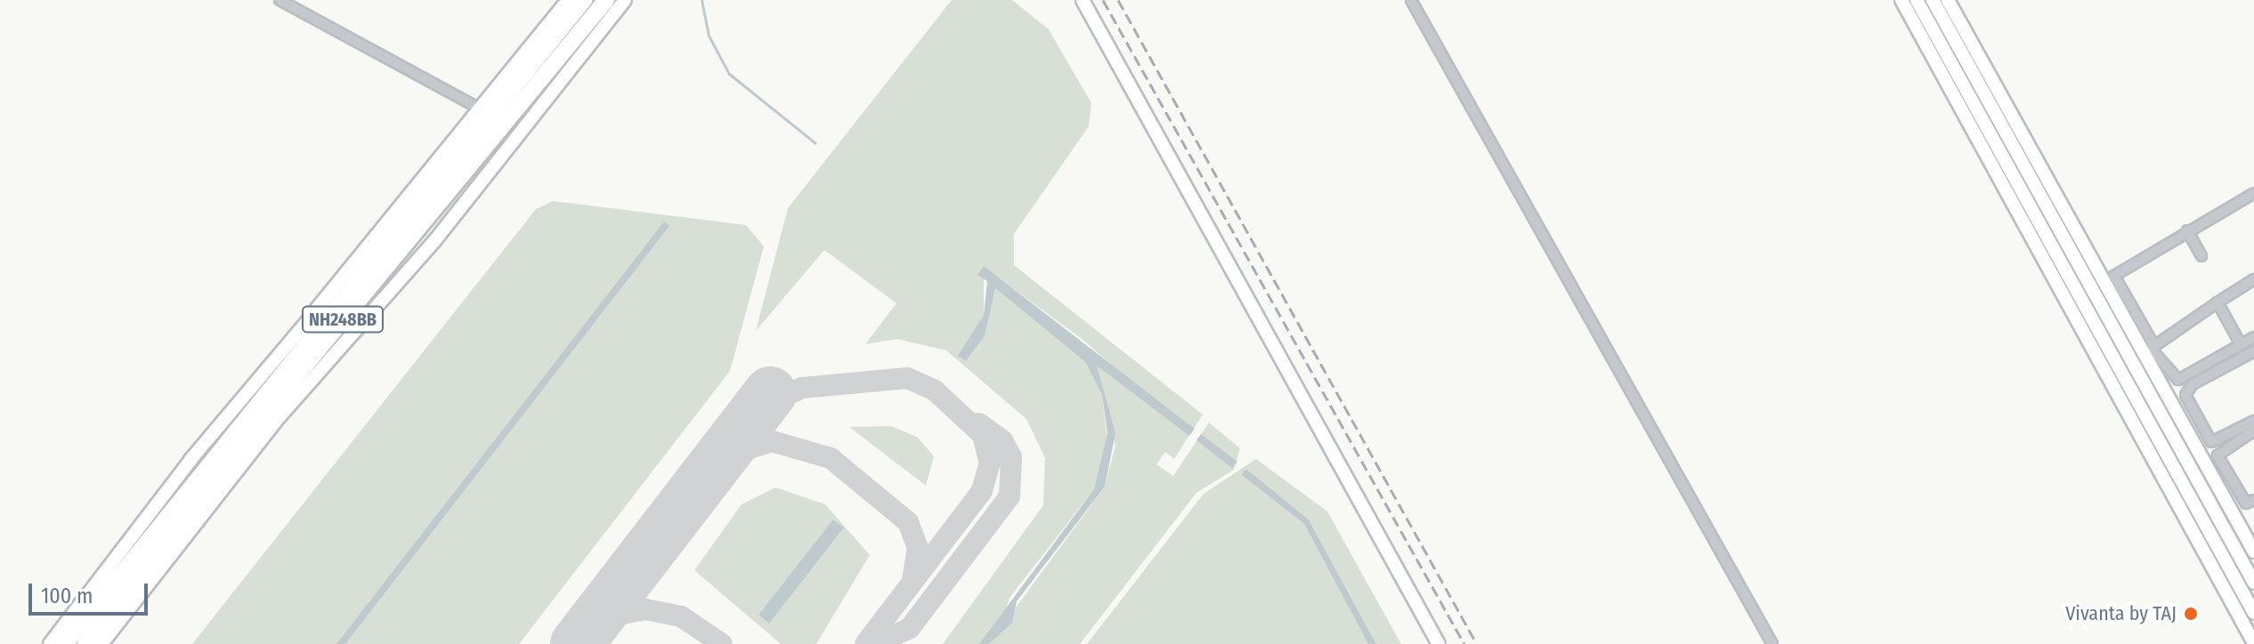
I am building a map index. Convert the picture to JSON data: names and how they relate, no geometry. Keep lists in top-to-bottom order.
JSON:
{
  "streets": {
    "highway": ["NH248BB"]
  },
  "places": ["Vivanta by TAJ"],
  "scale_bar": "100 m"
}
